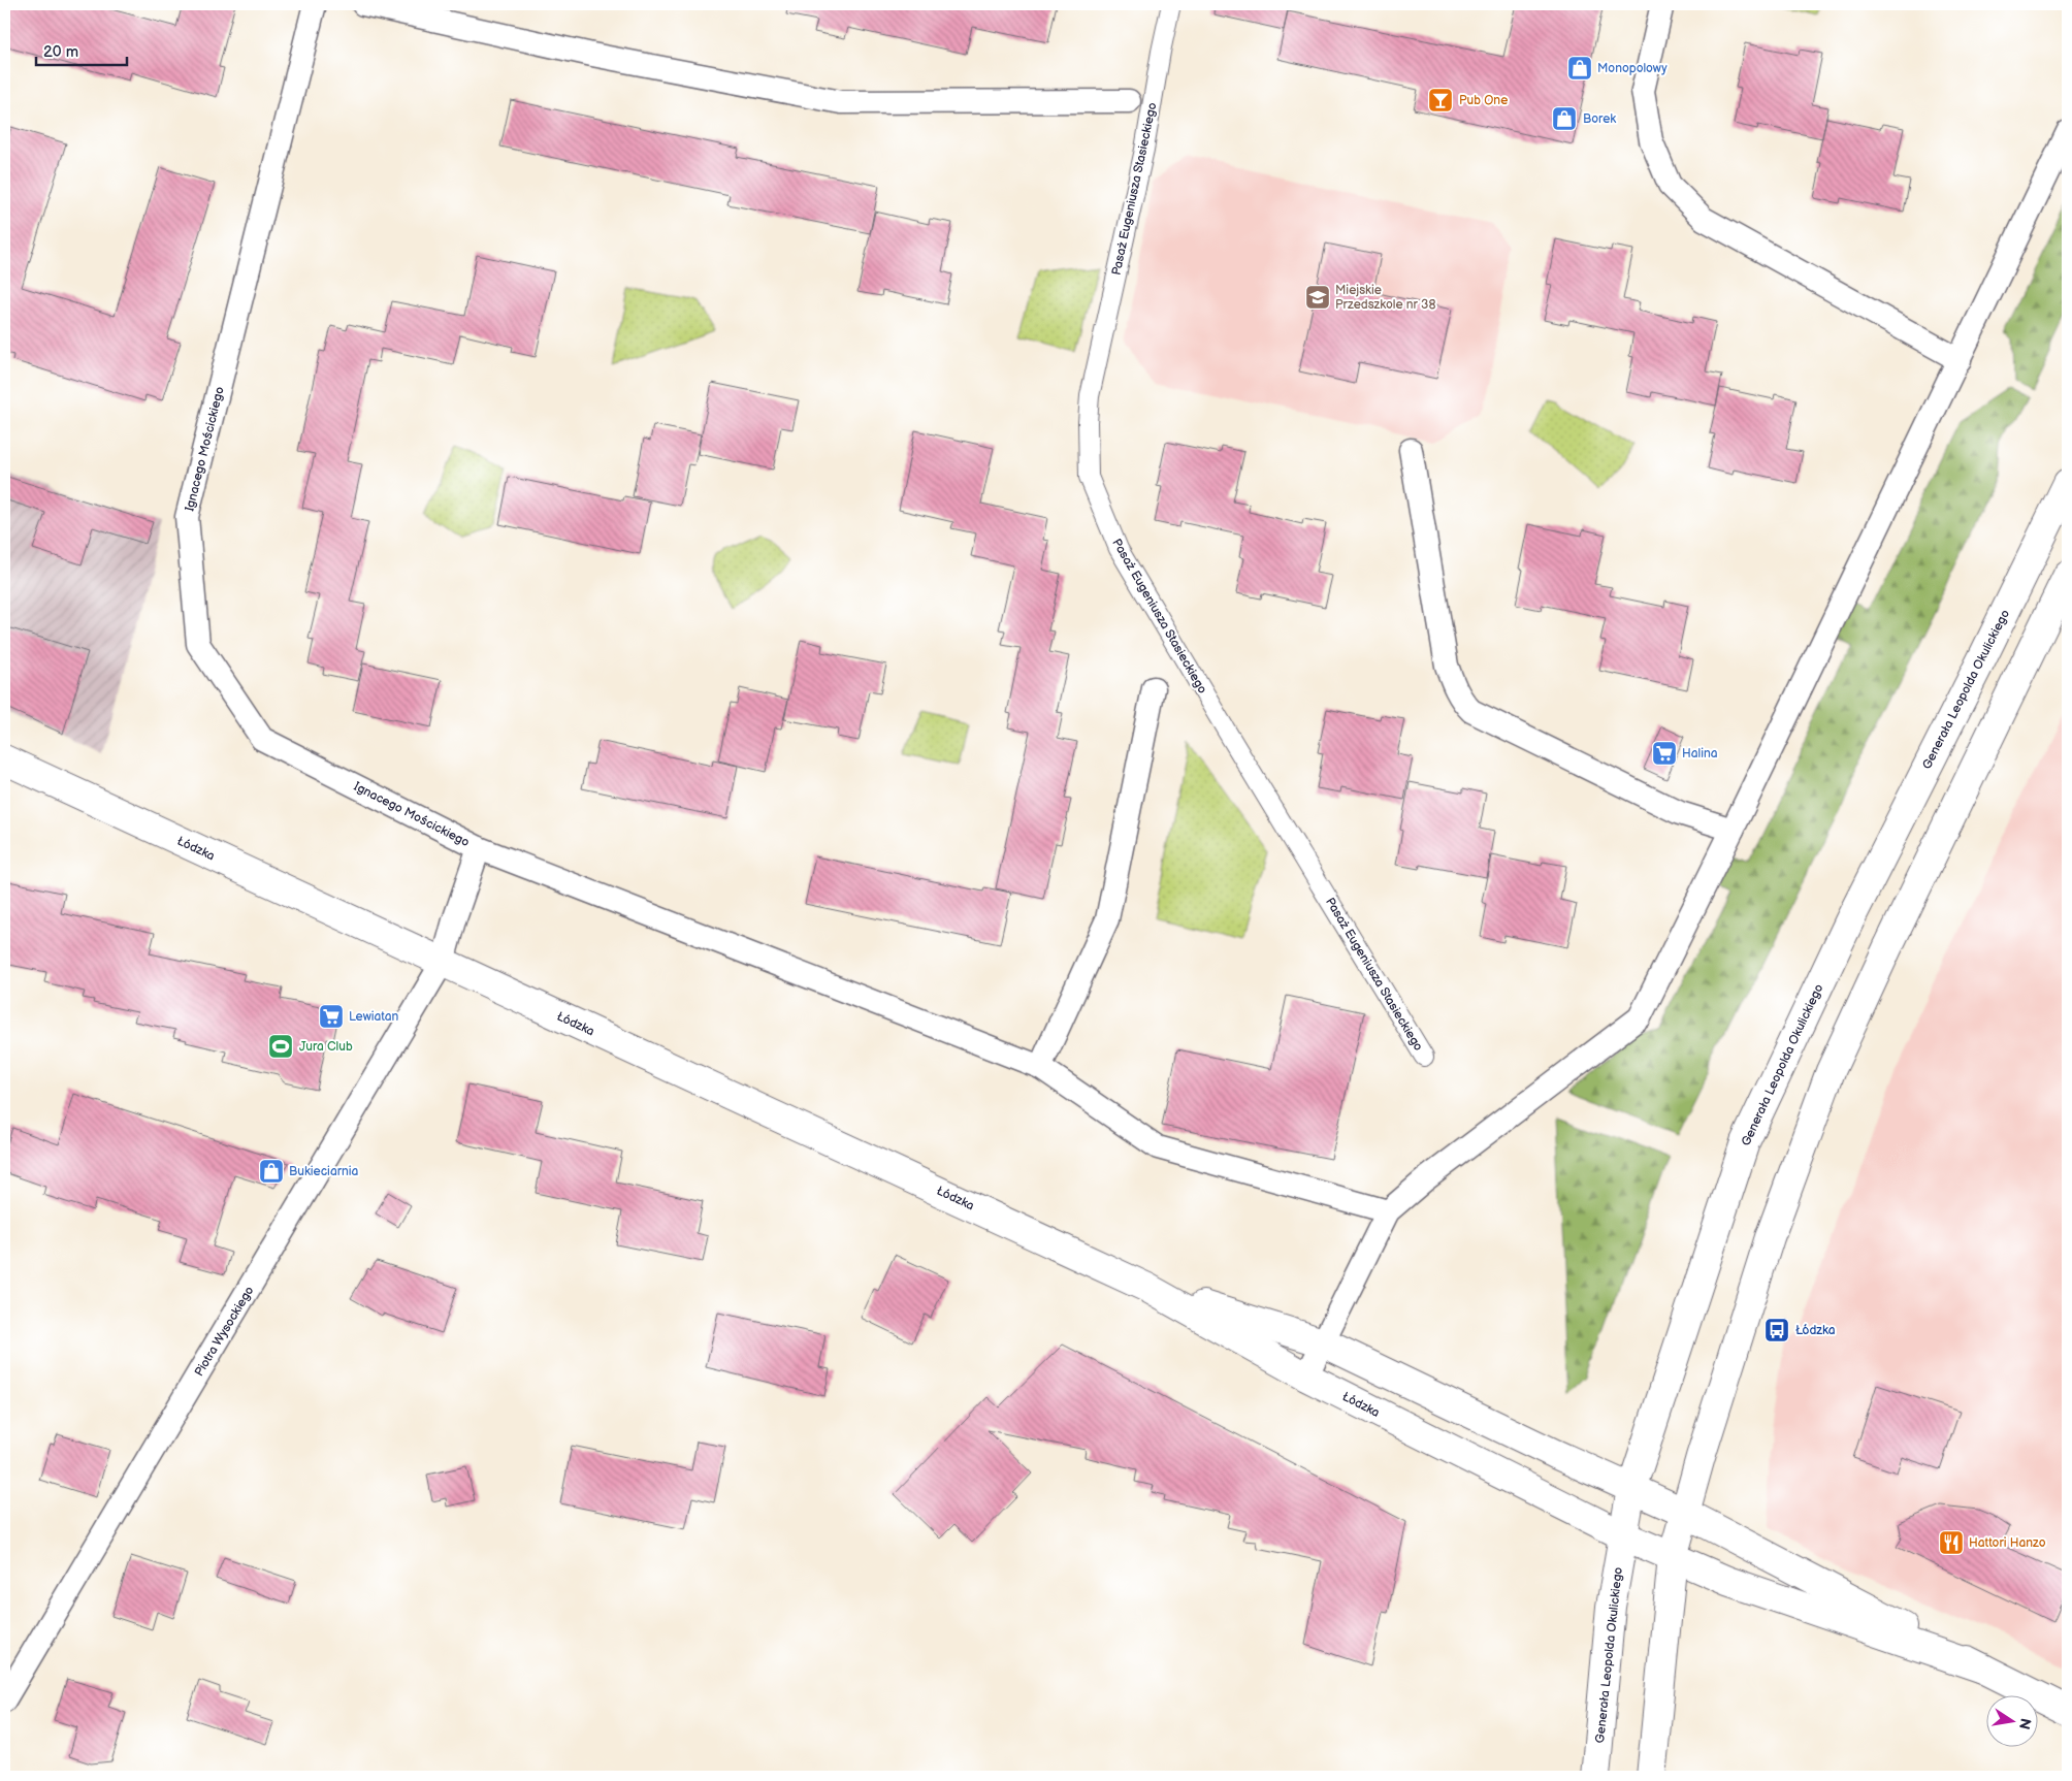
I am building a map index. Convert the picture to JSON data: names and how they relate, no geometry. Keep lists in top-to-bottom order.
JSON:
{
  "streets": {
    "street": [
      "Pasaż Eugeniusza Stasieckiego",
      "Ignacego Mościckiego",
      "Generała Leopolda Okulickiego",
      "Łódzka",
      "Piotra Wysockiego"
    ]
  },
  "crossings": [
    ["Ignacego Mościckiego", "Łódzka"],
    ["Ignacego Mościckiego", "Piotra Wysockiego"],
    ["Generała Leopolda Okulickiego", "Łódzka"],
    ["Łódzka", "Piotra Wysockiego"]
  ],
  "places": {
    "shop": ["Monopolowy", "Borek", "Bukieciarnia"],
    "bar": ["Pub One"],
    "school or university": ["Miejskie Przedszkole nr 38"],
    "supermarket": ["Halina", "Lewiatan"],
    "sports": ["Jura Club"],
    "bus stop": ["Łódzka"],
    "restaurant": ["Hattori Hanzo"]
  },
  "scale_bar": "20 m",
  "north": "right"
}
